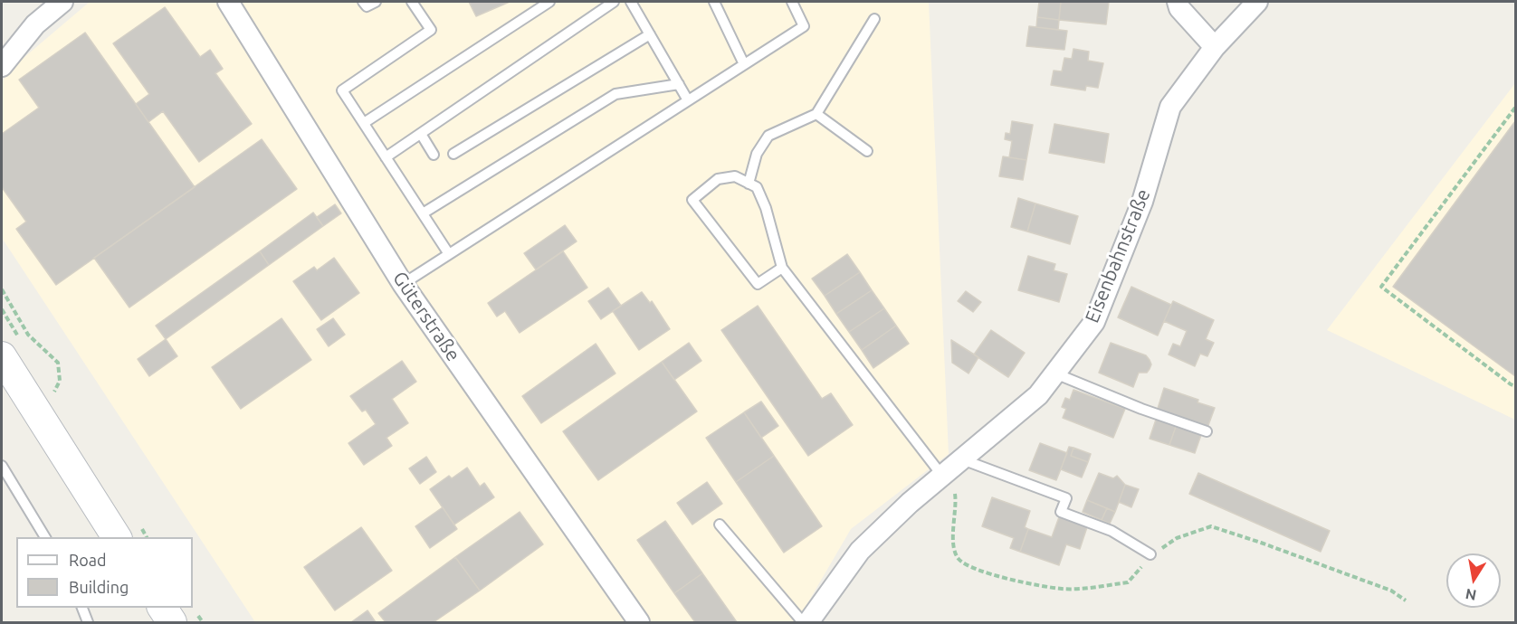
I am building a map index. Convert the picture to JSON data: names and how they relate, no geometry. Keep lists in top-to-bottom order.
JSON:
{
  "streets": {
    "street": ["Eisenbahnstraße", "Güterstraße"]
  },
  "legend": ["Road", "Building"],
  "north": "bottom"
}
